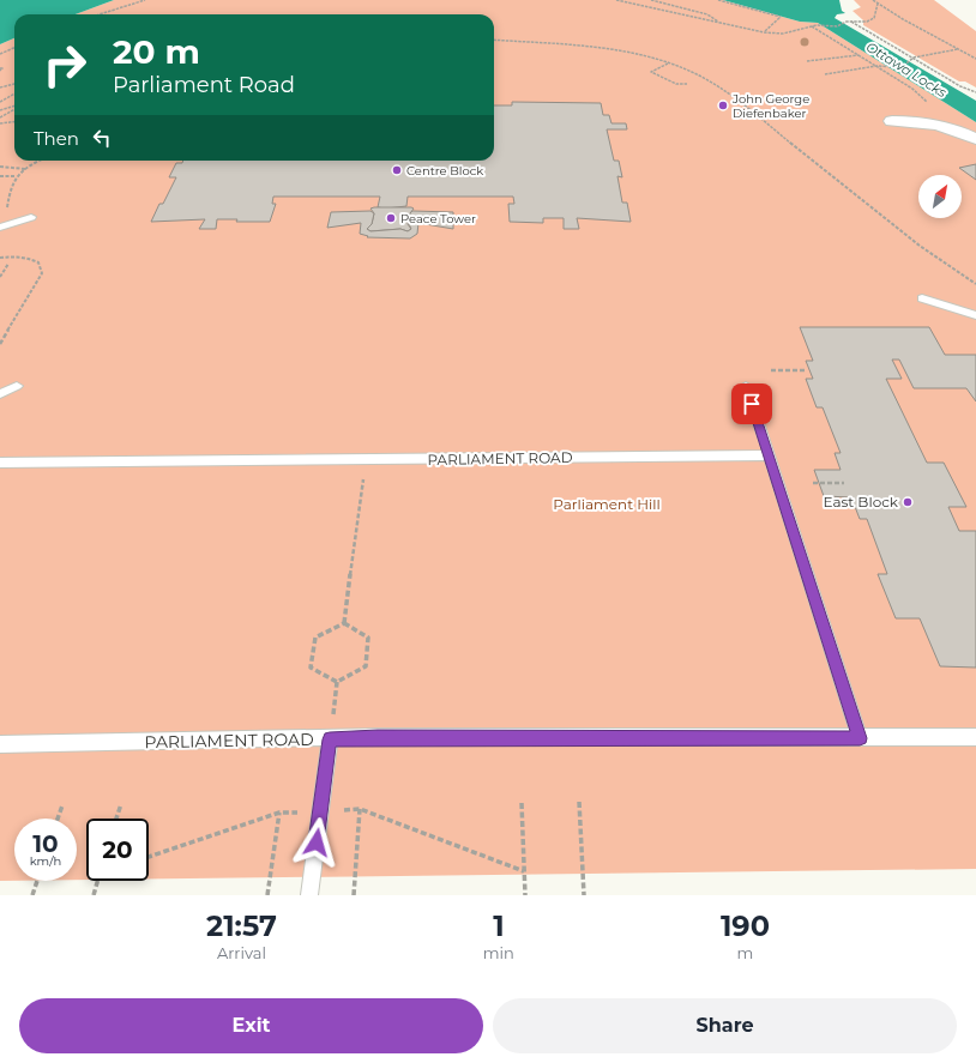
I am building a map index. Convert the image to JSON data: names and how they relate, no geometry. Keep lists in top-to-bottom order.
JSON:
{
  "streets": {
    "lane": ["PARLIAMENT ROAD"]
  },
  "water": ["Ottawa Locks"],
  "parks": ["Parliament Hill"],
  "places": [
    "John George Diefenbaker",
    "Centre Block",
    "Peace Tower",
    "East Block"
  ],
  "north": "top right",
  "page": {
    "turn": ["20 m", "Parliament Road"],
    "then": "Then",
    "speed": "10 km/h",
    "limit": "20",
    "eta": [
      "21:57",
      "Arrival",
      "1",
      "min",
      "190",
      "m"
    ],
    "buttons": ["Exit", "Share"]
  }
}
